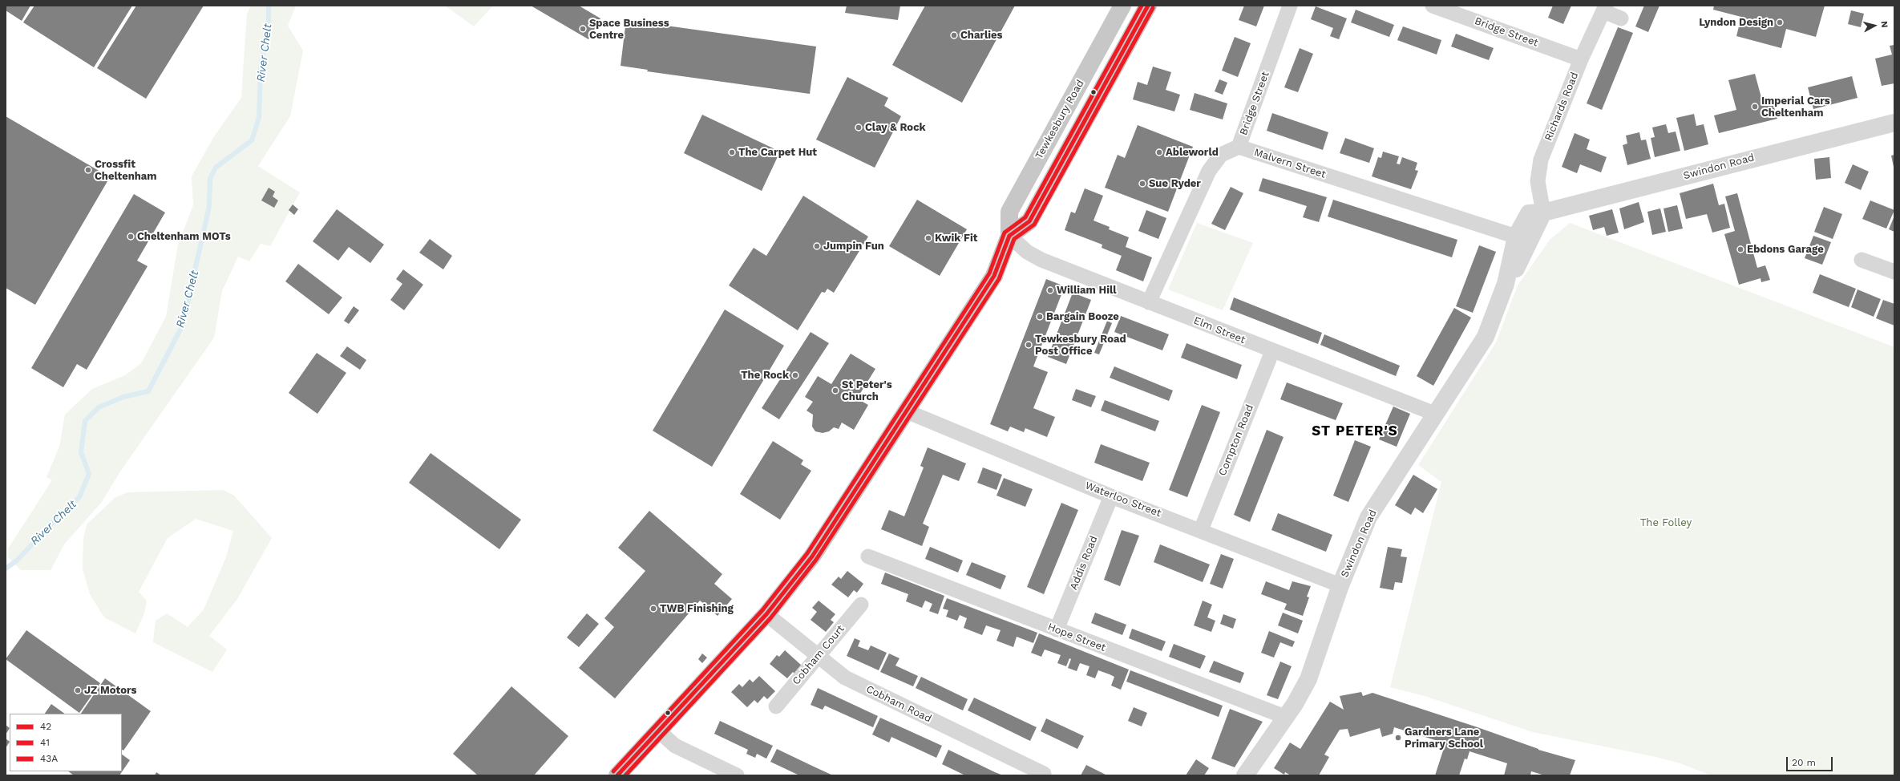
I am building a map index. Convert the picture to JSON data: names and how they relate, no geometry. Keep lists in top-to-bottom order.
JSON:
{
  "streets": {
    "highway": ["Tewkesbury Road"],
    "street": [
      "Bridge Street",
      "Richards Road",
      "Malvern Street",
      "Swindon Road",
      "Elm Street",
      "Compton Road",
      "Waterloo Street",
      "Addis Road",
      "Hope Street",
      "Cobham Court",
      "Cobham Road"
    ]
  },
  "crossings": [
    ["Bridge Street", "Richards Road"],
    ["Bridge Street", "Malvern Street"],
    ["Richards Road", "Swindon Road"],
    ["Tewkesbury Road", "Elm Street"],
    ["Tewkesbury Road", "Waterloo Street"],
    ["Tewkesbury Road", "Cobham Road"],
    ["Malvern Street", "Swindon Road"],
    ["Swindon Road", "Elm Street"],
    ["Swindon Road", "Waterloo Street"],
    ["Swindon Road", "Hope Street"],
    ["Elm Street", "Compton Road"],
    ["Compton Road", "Waterloo Street"],
    ["Waterloo Street", "Addis Road"],
    ["Addis Road", "Hope Street"],
    ["Cobham Court", "Cobham Road"]
  ],
  "districts": ["ST PETER'S"],
  "water": ["River Chelt"],
  "parks": ["The Folley"],
  "places": [
    "Lyndon Design",
    "Space Business Centre",
    "Charlies",
    "Imperial Cars Cheltenham",
    "Clay & Rock",
    "The Carpet Hut",
    "Ableworld",
    "Crossfit Cheltenham",
    "Sue Ryder",
    "Cheltenham MOTs",
    "Kwik Fit",
    "Jumpin Fun",
    "Ebdons Garage",
    "William Hill",
    "Bargain Booze",
    "Tewkesbury Road Post Office",
    "The Rock",
    "St Peter's Church",
    "TWB Finishing",
    "JZ Motors",
    "Gardners Lane Primary School"
  ],
  "lines": ["transit line 42", "transit line 43A", "transit line 41"],
  "legend": ["42", "41", "43A"],
  "scale_bar": "20 m",
  "north": "right"
}
